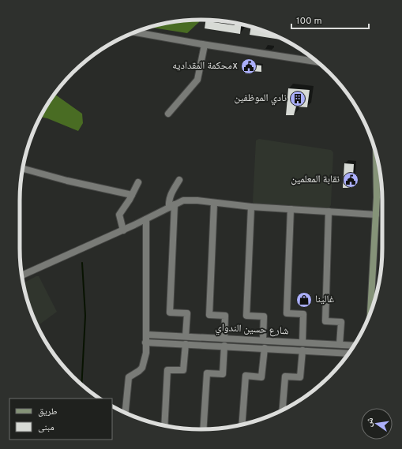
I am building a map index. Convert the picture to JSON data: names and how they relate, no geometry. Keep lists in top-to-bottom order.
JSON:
{
  "streets": {
    "street": ["شارع حسين الندواي"]
  },
  "places": {
    "public building": ["محكمة المقداديهx", "نقابة المعلمين"],
    "building": ["نادي الموظفين"],
    "shop": ["غالينا"]
  },
  "legend": ["طريق", "مبنى"],
  "scale_bar": "100 m",
  "north": "left"
}
